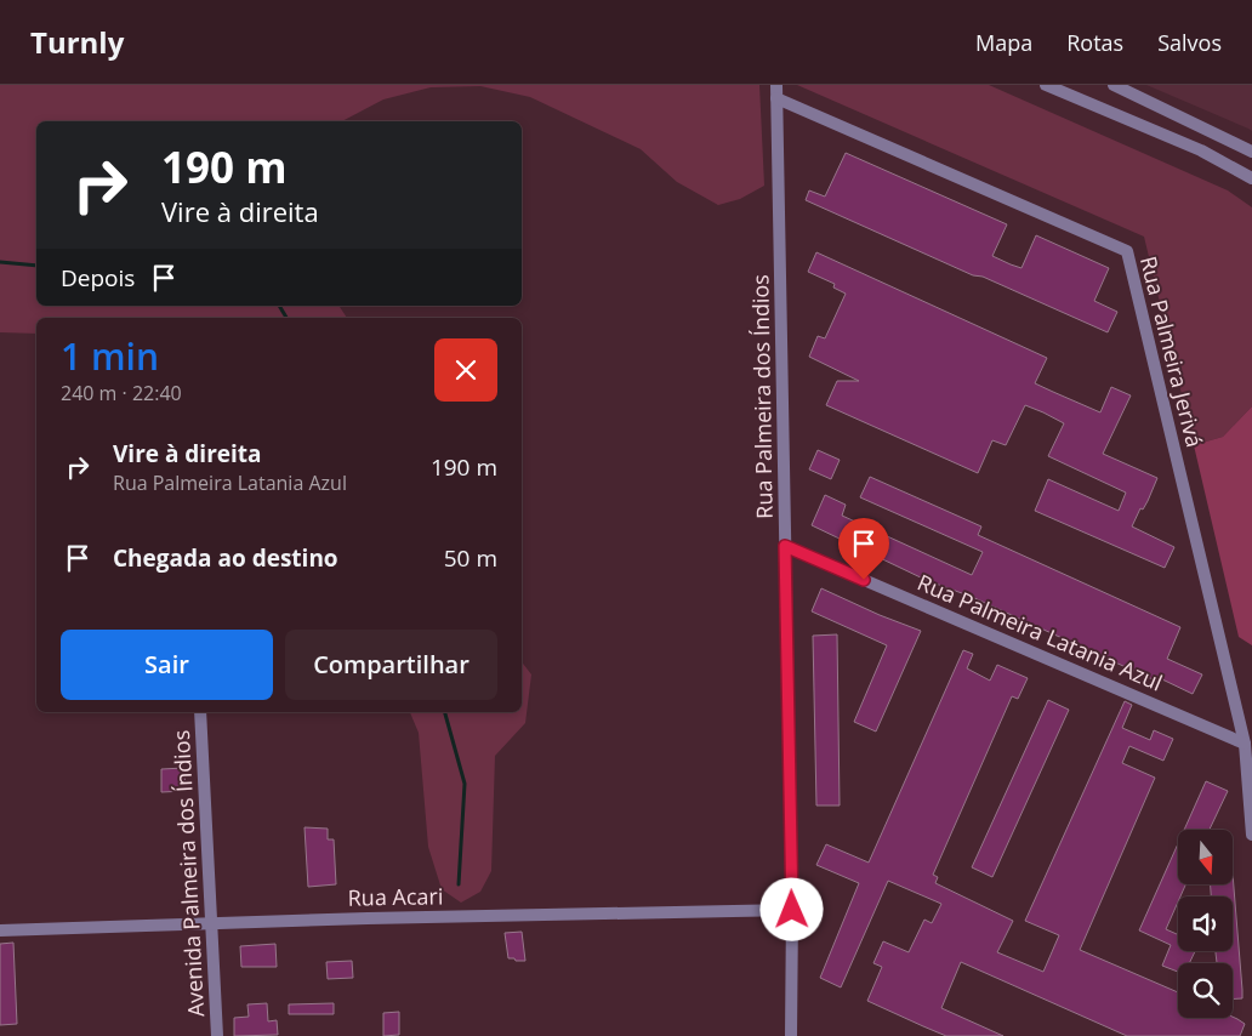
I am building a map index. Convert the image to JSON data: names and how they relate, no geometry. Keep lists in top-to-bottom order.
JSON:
{
  "streets": {
    "street": [
      "Rua Palmeira Jerivá",
      "Rua Palmeira dos Índios",
      "Rua Palmeira Latania Azul",
      "Avenida Palmeira dos Índios",
      "Rua Acari"
    ]
  },
  "crossings": [
    ["Rua Palmeira Jerivá", "Rua Palmeira dos Índios"],
    ["Rua Palmeira Jerivá", "Rua Palmeira Latania Azul"],
    ["Rua Palmeira dos Índios", "Rua Palmeira Latania Azul"],
    ["Rua Palmeira dos Índios", "Rua Acari"],
    ["Avenida Palmeira dos Índios", "Rua Acari"]
  ],
  "north": "bottom",
  "page": {
    "header": "Turnly",
    "nav": ["Mapa", "Rotas", "Salvos"],
    "turn": ["190 m", "Vire à direita"],
    "then": "Depois",
    "heading": ["1 min", "240 m · 22:40"],
    "list": [
      {
        "name": "Vire à direita",
        "note": "Rua Palmeira Latania Azul",
        "value": "190 m"
      },
      {
        "name": "Chegada ao destino",
        "value": "50 m"
      }
    ],
    "buttons": ["Sair", "Compartilhar"]
  }
}
